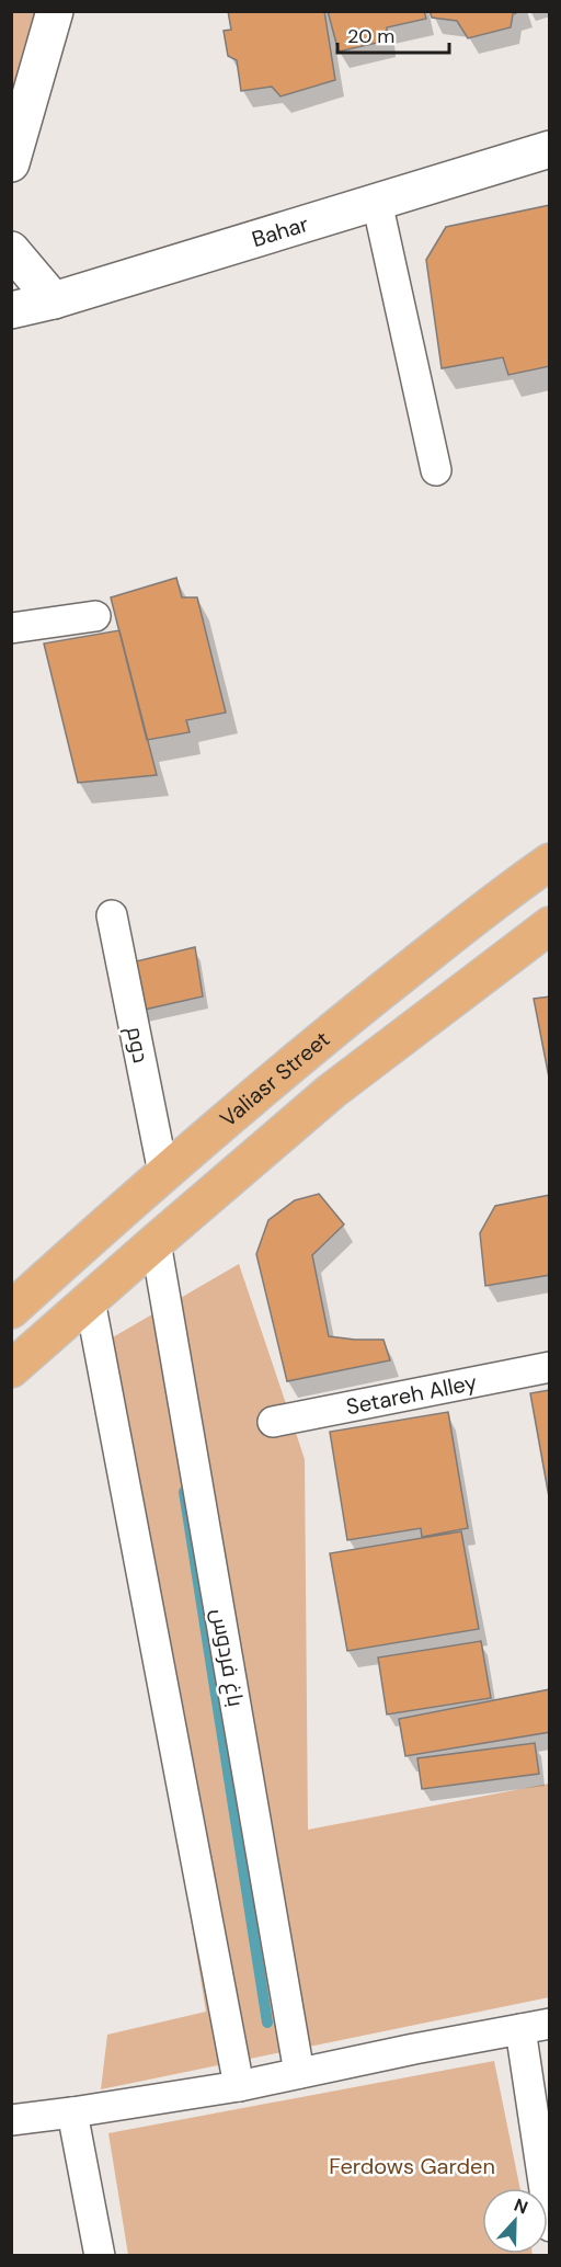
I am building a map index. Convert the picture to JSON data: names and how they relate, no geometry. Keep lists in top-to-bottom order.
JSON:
{
  "streets": {
    "main road": ["Valiasr Street"],
    "street": [
      "Bahar",
      "دوم",
      "Setareh Alley",
      "باغ فردوس"
    ]
  },
  "crossings": [
    ["دوم", "Valiasr Street"]
  ],
  "parks": ["Ferdows Garden"],
  "scale_bar": "20 m",
  "north": "top"
}
